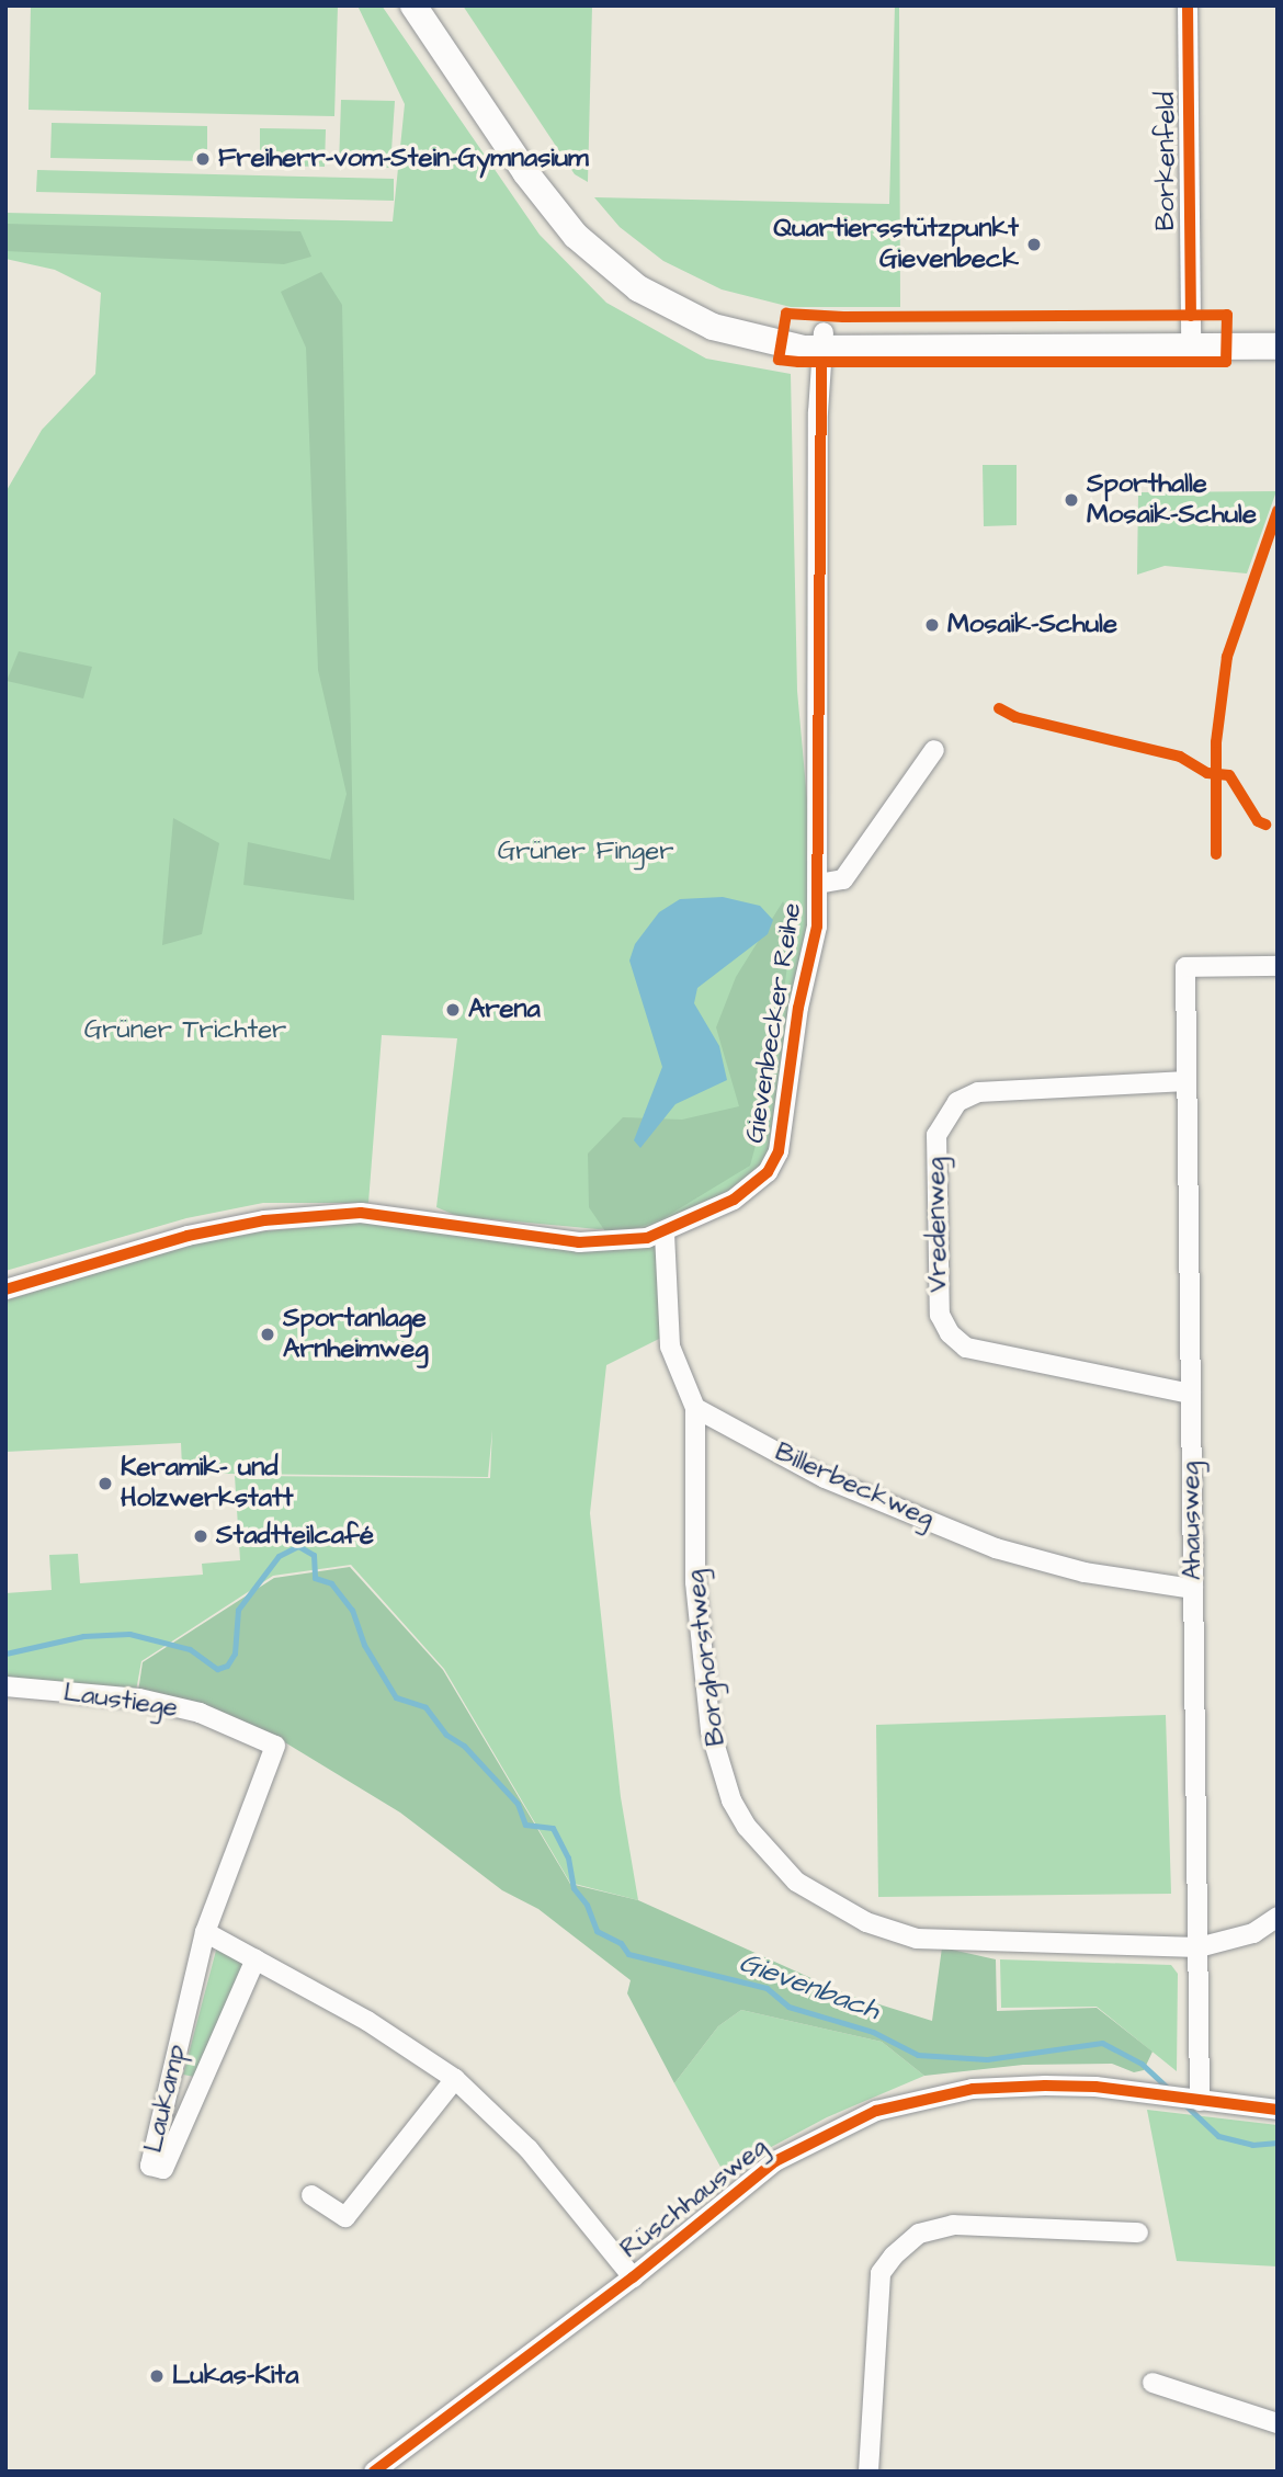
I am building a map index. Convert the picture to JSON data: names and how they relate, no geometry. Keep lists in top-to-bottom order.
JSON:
{
  "streets": {
    "street": [
      "Borkenfeld",
      "Gievenbecker Reihe",
      "Vredenweg",
      "Billerbeckweg",
      "Ahausweg",
      "Borghorstweg",
      "Laustiege",
      "Laukamp",
      "Rüschhausweg"
    ]
  },
  "crossings": [
    ["Vredenweg", "Ahausweg"],
    ["Billerbeckweg", "Ahausweg"],
    ["Billerbeckweg", "Borghorstweg"],
    ["Ahausweg", "Borghorstweg"],
    ["Ahausweg", "Rüschhausweg"],
    ["Laustiege", "Laukamp"]
  ],
  "water": ["Gievenbach"],
  "parks": ["Grüner Finger", "Grüner Trichter"],
  "places": [
    "Freiherr-vom-Stein-Gymnasium",
    "Quartiersstützpunkt Gievenbeck",
    "Sporthalle Mosaik-Schule",
    "Mosaik-Schule",
    "Arena",
    "Sportanlage Arnheimweg",
    "Keramik- und Holzwerkstatt",
    "Stadtteilcafé",
    "Lukas-Kita"
  ]
}
